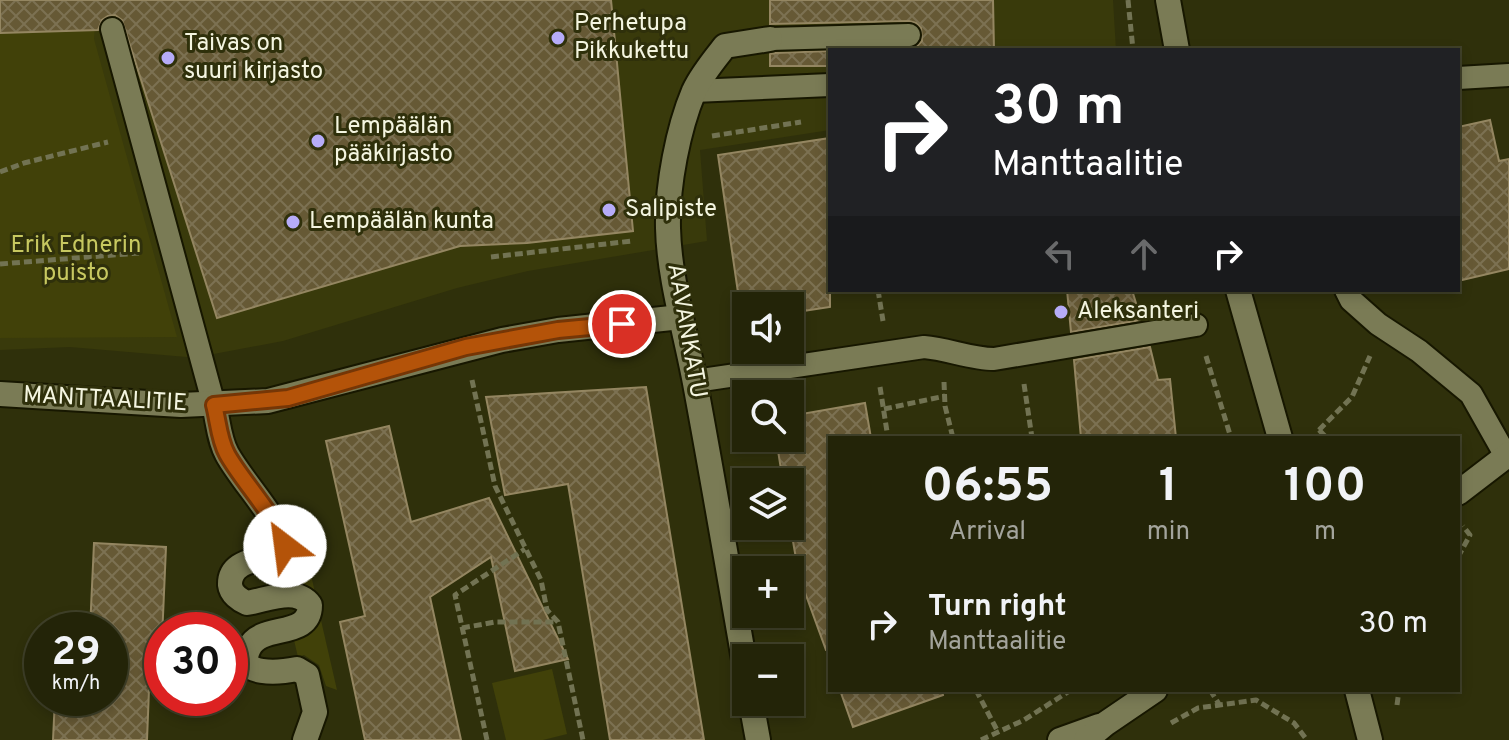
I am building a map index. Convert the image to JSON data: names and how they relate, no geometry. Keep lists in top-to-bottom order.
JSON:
{
  "streets": {
    "street": ["AAVANKATU", "MANTTAALITIE"]
  },
  "crossings": [
    ["AAVANKATU", "MANTTAALITIE"]
  ],
  "parks": ["Erik Ednerin puisto"],
  "places": [
    "Perhetupa Pikkukettu",
    "Taivas on suuri kirjasto",
    "Lempäälän pääkirjasto",
    "Salipiste",
    "Lempäälän kunta",
    "Aleksanteri"
  ],
  "page": {
    "turn": ["30 m", "Manttaalitie"],
    "map_buttons": ["+", "−"],
    "eta": [
      "06:55",
      "Arrival",
      "1",
      "min",
      "100",
      "m"
    ],
    "list": [
      {
        "name": "Turn right",
        "note": "Manttaalitie",
        "value": "30 m"
      }
    ],
    "speed": "29 km/h",
    "limit": "30"
  }
}
